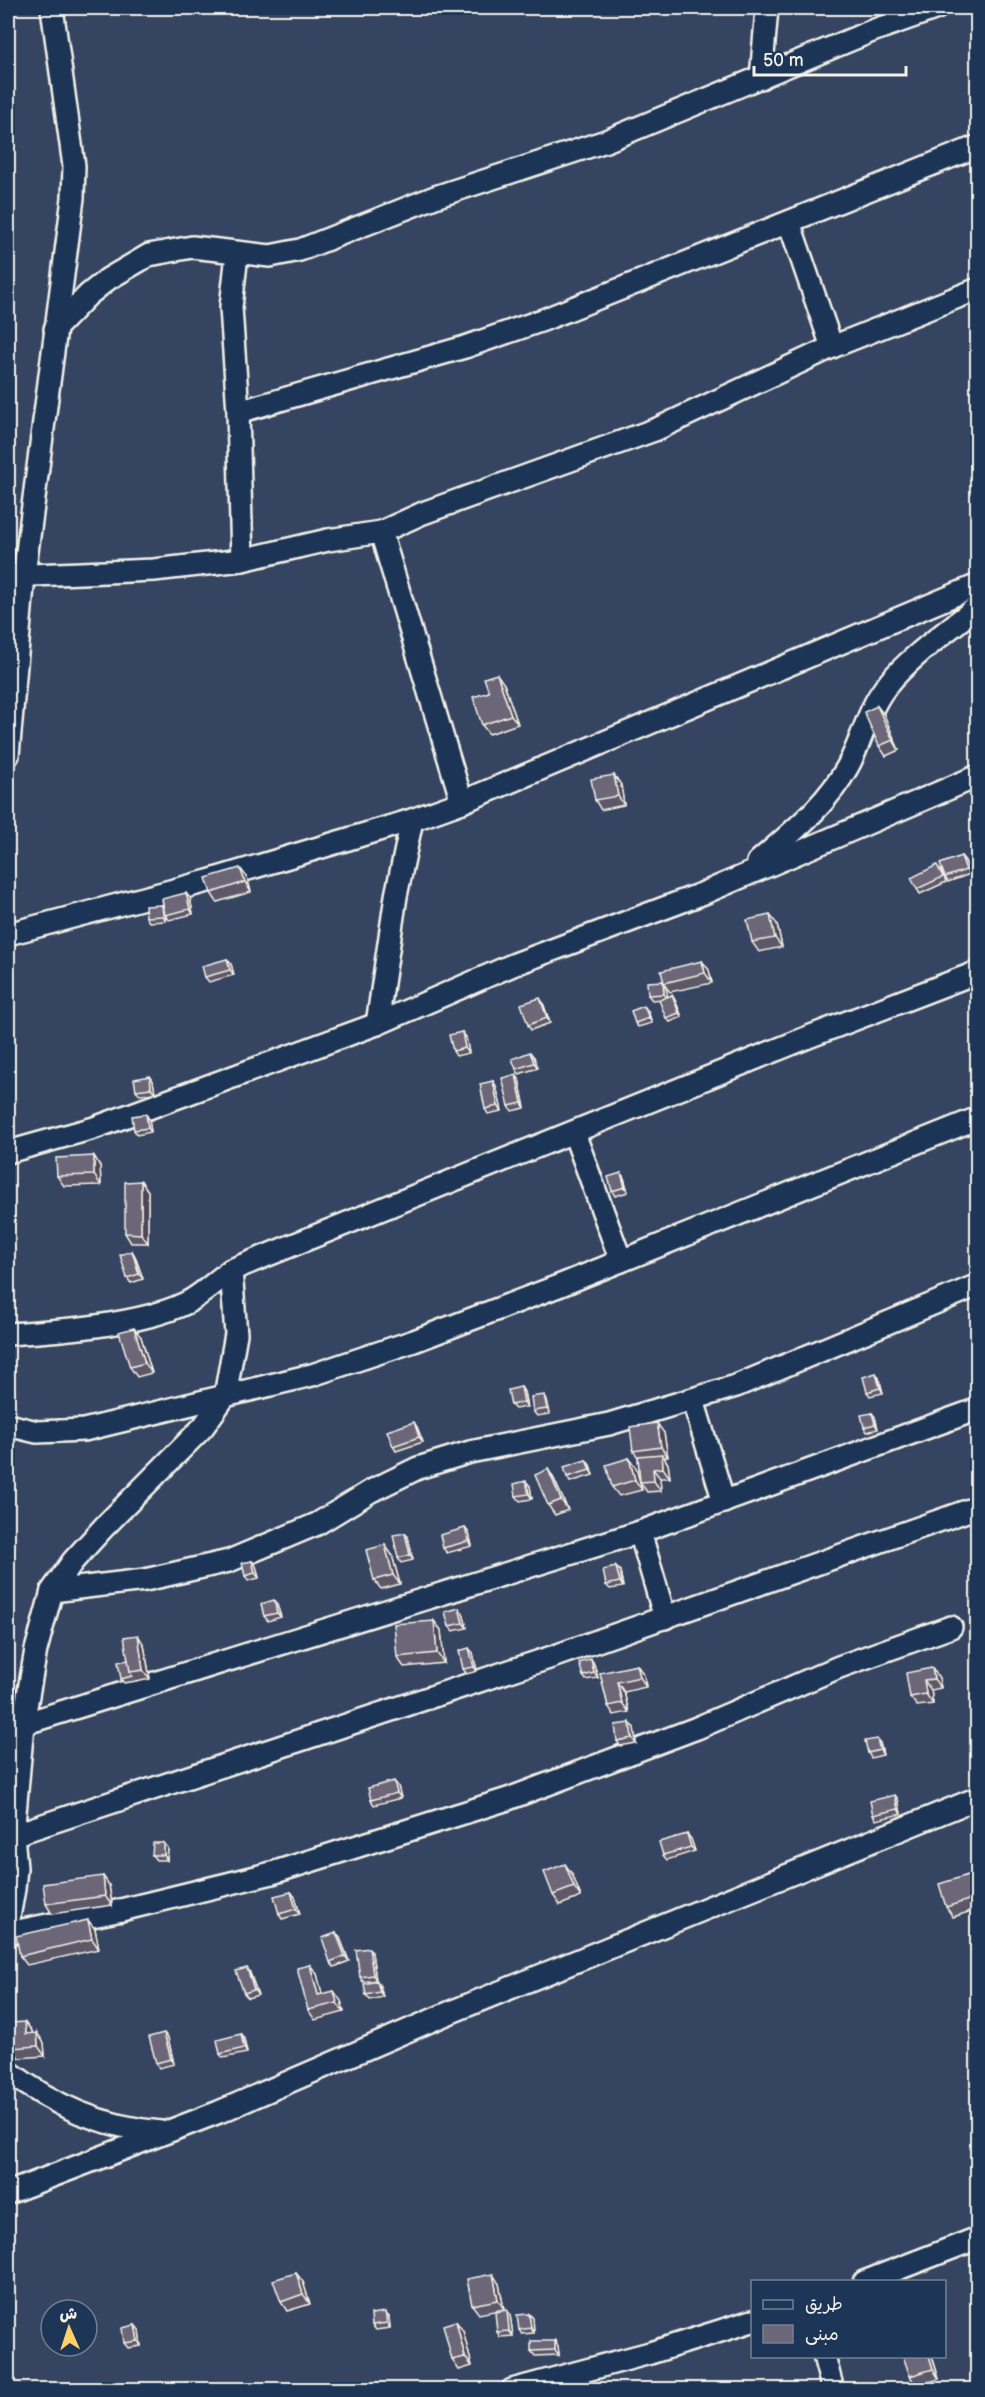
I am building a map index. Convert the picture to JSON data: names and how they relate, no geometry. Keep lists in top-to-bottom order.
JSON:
{
  "legend": ["طريق", "مبنى"],
  "scale_bar": "50 m",
  "north": "top"
}
